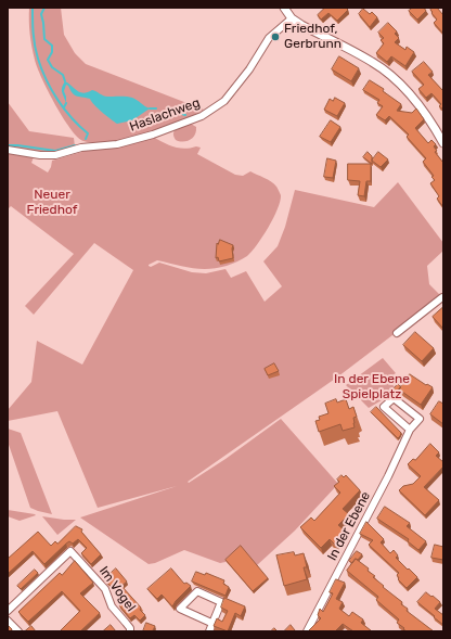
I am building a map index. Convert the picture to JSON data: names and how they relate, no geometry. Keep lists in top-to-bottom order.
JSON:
{
  "streets": {
    "street": ["Haslachweg", "In der Ebene", "Im Vogel"]
  },
  "parks": ["Neuer Friedhof", "In der Ebene Spielplatz"],
  "places": ["Friedhof, Gerbrunn"]
}
